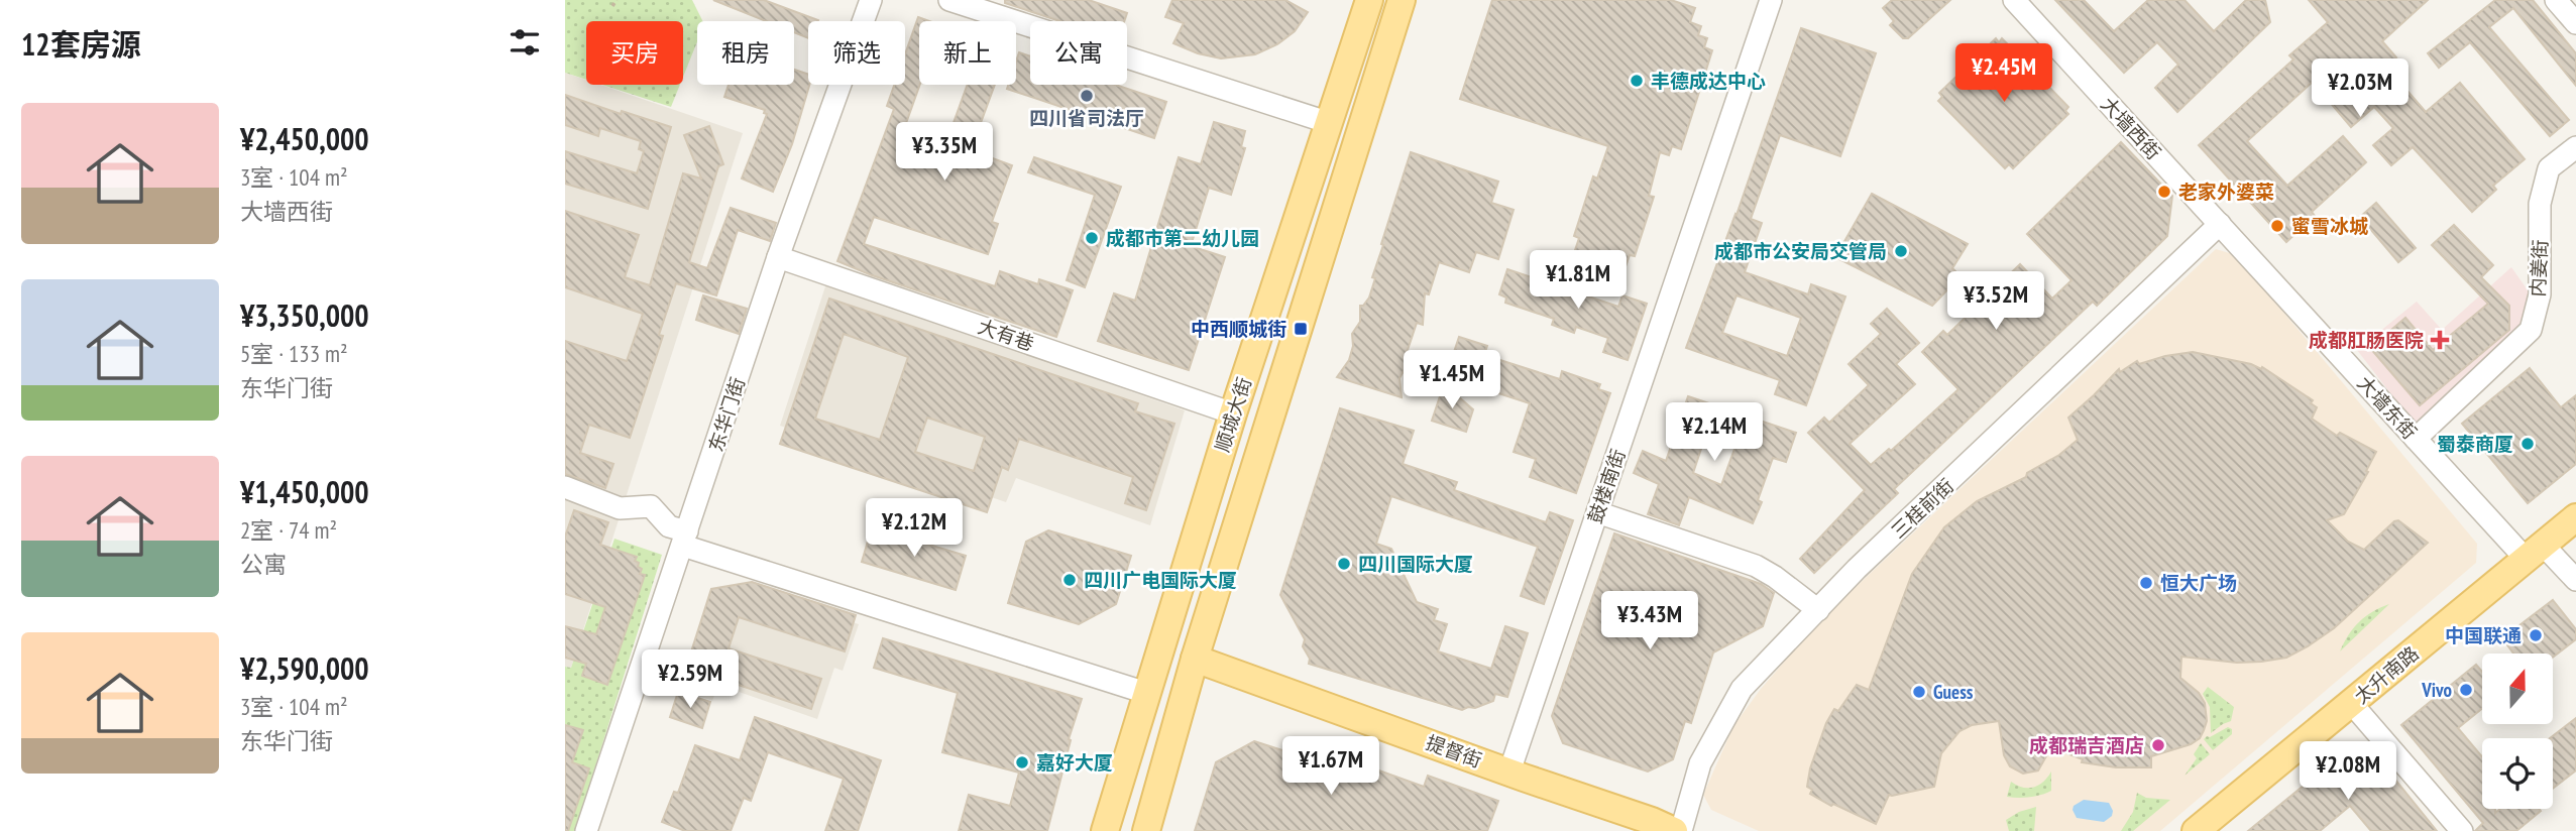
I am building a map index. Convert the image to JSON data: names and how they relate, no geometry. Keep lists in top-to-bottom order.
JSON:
{
  "streets": {
    "main road": ["顺城大街", "太升南路", "提督街"],
    "street": [
      "大墙西街",
      "内姜街",
      "大有巷",
      "大墙东街",
      "东华门街",
      "鼓楼南街",
      "三桂前街"
    ]
  },
  "crossings": [
    ["大墙西街", "大墙东街"],
    ["大墙西街", "三桂前街"],
    ["内姜街", "大墙东街"],
    ["大有巷", "东华门街"],
    ["大有巷", "顺城大街"],
    ["大墙东街", "三桂前街"],
    ["大墙东街", "太升南路"],
    ["顺城大街", "提督街"],
    ["鼓楼南街", "提督街"]
  ],
  "places": {
    "other": [
      "丰德成达中心",
      "四川省司法厅",
      "老家外婆菜",
      "蜜雪冰城",
      "成都市第二幼儿园",
      "成都市公安局交管局",
      "蜀泰商厦",
      "四川国际大厦",
      "四川广电国际大厦",
      "恒大广场",
      "中国联通",
      "Vivo",
      "Guess",
      "成都瑞吉酒店",
      "嘉好大厦"
    ],
    "transit": ["中西顺城街"],
    "health": ["成都肛肠医院"]
  },
  "north": "top",
  "page": {
    "heading": "12套房源",
    "chip": [
      "买房",
      "租房",
      "筛选",
      "新上",
      "公寓"
    ],
    "price": [
      "¥2.45M",
      "¥2.03M",
      "¥3.35M",
      "¥1.81M",
      "¥3.52M",
      "¥1.45M",
      "¥2.14M",
      "¥2.12M",
      "¥3.43M",
      "¥2.59M",
      "¥1.67M",
      "¥2.08M"
    ],
    "list": [
      {
        "name": "¥2,450,000",
        "note": "3室 · 104 m² · 大墙西街"
      },
      {
        "name": "¥3,350,000",
        "note": "5室 · 133 m² · 东华门街"
      },
      {
        "name": "¥1,450,000",
        "note": "2室 · 74 m² · 公寓"
      },
      {
        "name": "¥2,590,000",
        "note": "3室 · 104 m² · 东华门街"
      }
    ]
  }
}
